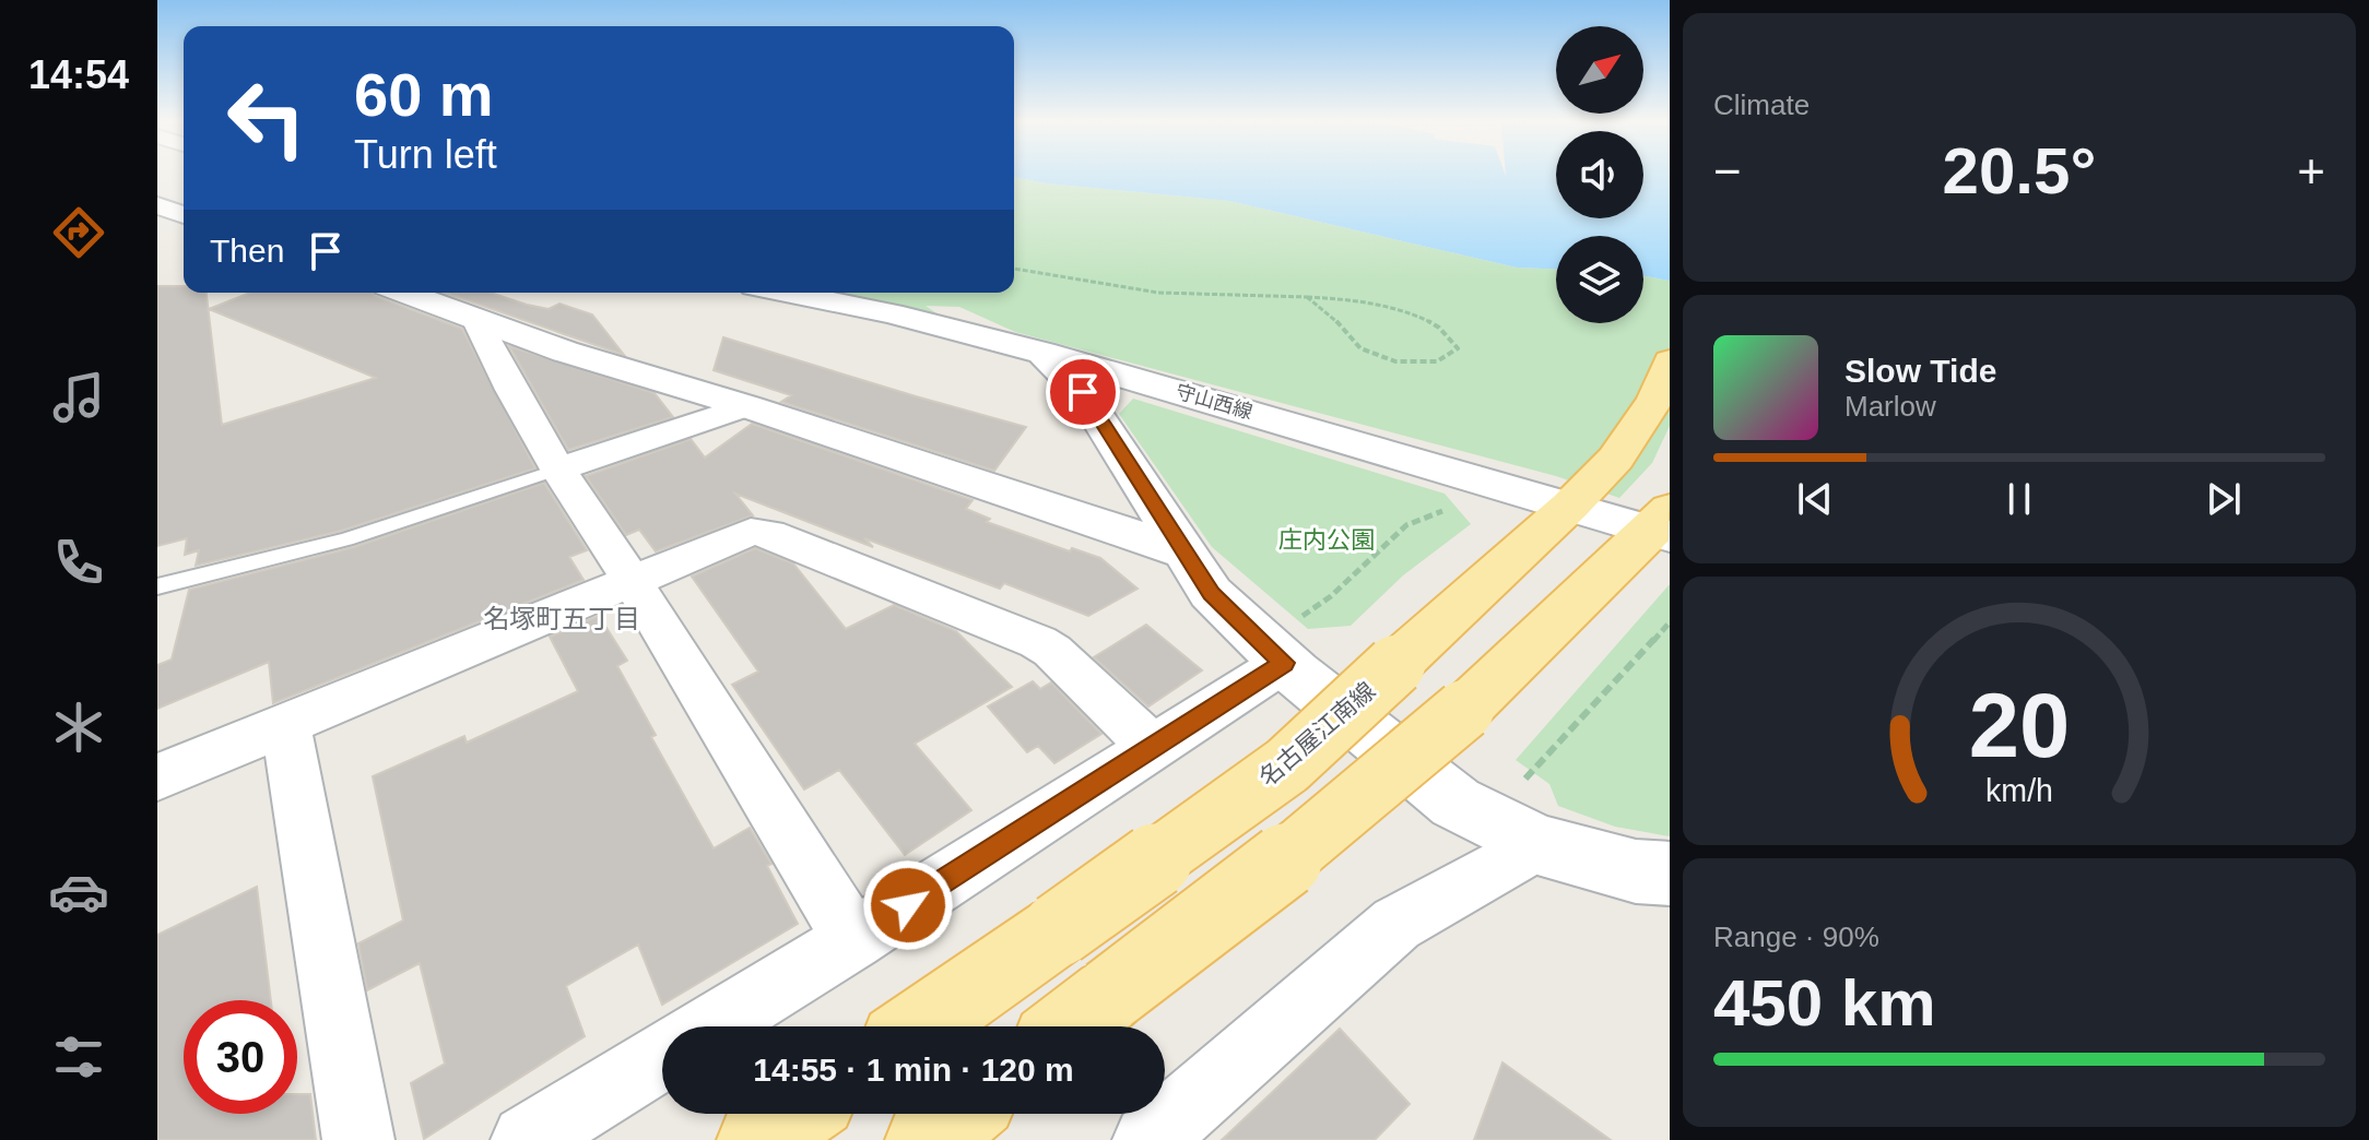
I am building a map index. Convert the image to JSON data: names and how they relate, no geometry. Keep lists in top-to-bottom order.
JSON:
{
  "streets": {
    "main road": ["名古屋江南線"],
    "street": ["守山西線"]
  },
  "crossings": [
    ["守山西線", "名古屋江南線"]
  ],
  "districts": ["名塚町五丁目"],
  "parks": ["庄内公園"],
  "north": "top right",
  "page": {
    "tabs": "14:54",
    "tile": [
      "Climate",
      ["Range · 90%", "450 km"]
    ],
    "turn": ["60 m", "Turn left"],
    "heat": ["−", "20.5°", "+"],
    "then": "Then",
    "song": ["Slow Tide", "Marlow"],
    "limit": "30",
    "trip": "14:55 · 1 min · 120 m",
    "gauge": ["20", "km/h"]
  }
}
